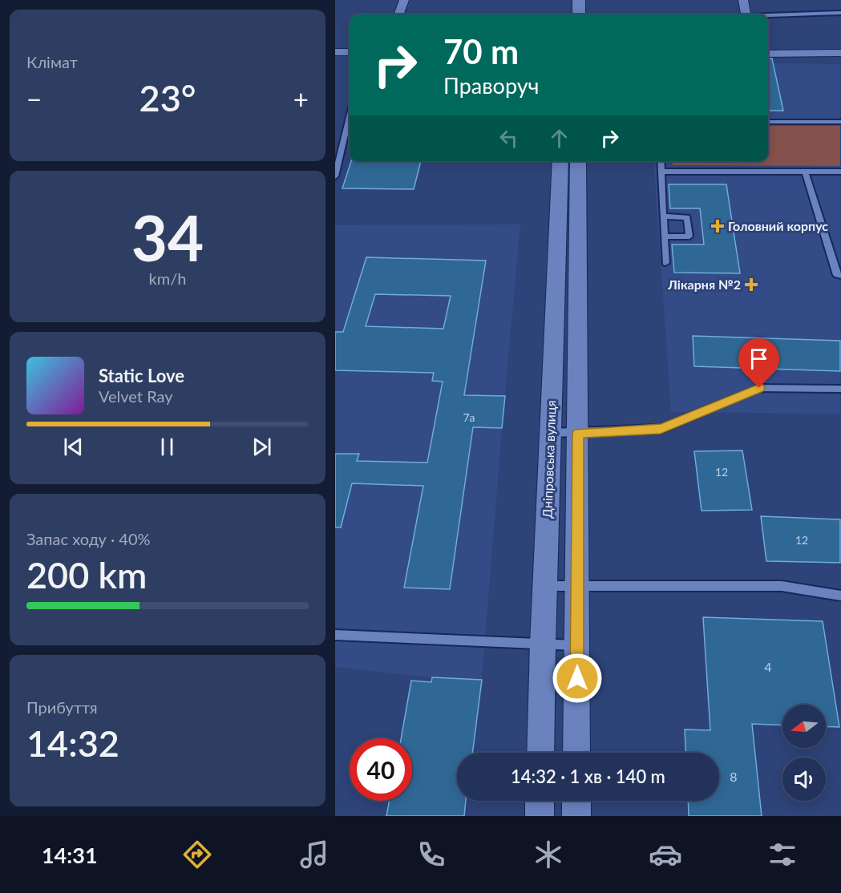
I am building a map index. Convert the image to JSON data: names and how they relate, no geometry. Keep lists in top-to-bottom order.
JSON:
{
  "streets": {
    "street": ["Дніпровська вулиця"]
  },
  "places": {
    "health": ["Головний корпус", "Лікарня №2"]
  },
  "house_numbers": [
    "7а",
    "12",
    "12",
    "4",
    "8"
  ],
  "north": "left",
  "page": {
    "tile": [
      "Клімат",
      ["34", "km/h"],
      ["Запас ходу · 40%", "200 km"],
      ["Прибуття", "14:32"]
    ],
    "turn": ["70 m", "Праворуч"],
    "heat": ["−", "23°", "+"],
    "song": ["Static Love", "Velvet Ray"],
    "limit": "40",
    "trip": "14:32 · 1 хв · 140 m",
    "tabs": "14:31"
  }
}
